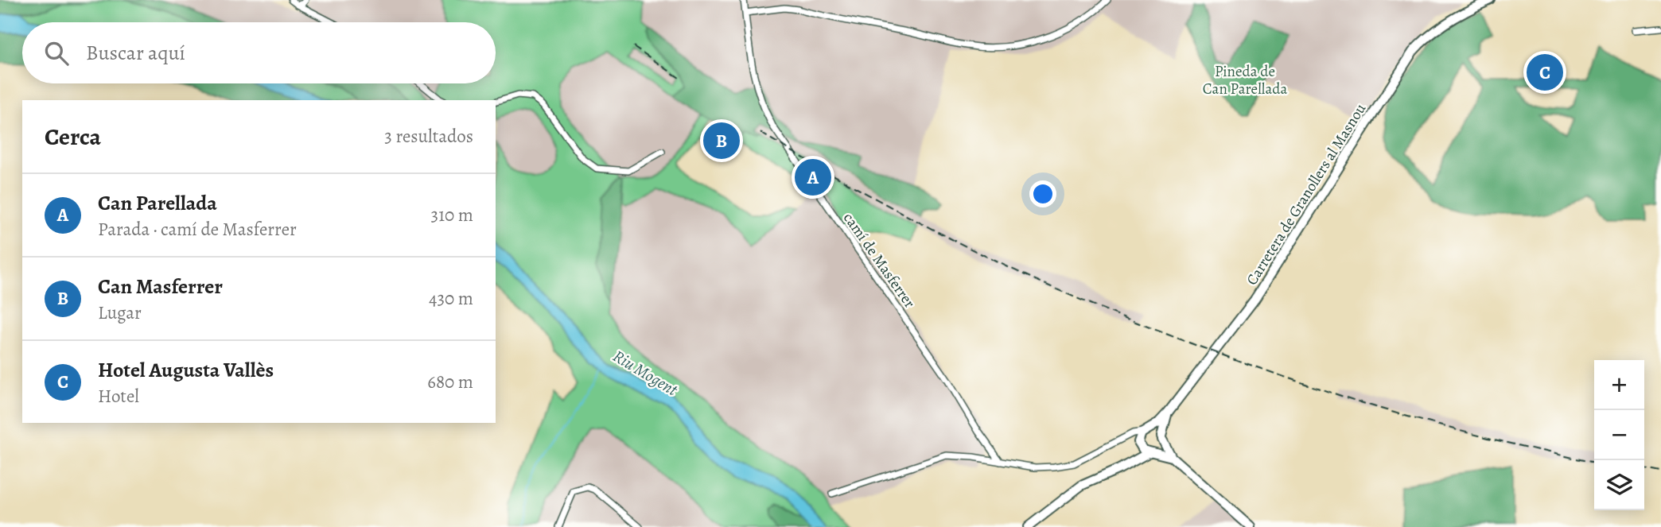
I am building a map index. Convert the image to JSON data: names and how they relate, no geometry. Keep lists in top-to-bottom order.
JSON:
{
  "streets": {
    "main road": ["Carretera de Granollers al Masnou"],
    "street": ["camí de Masferrer"]
  },
  "water": ["Riu Mogent"],
  "parks": ["Pineda de Can Parellada"],
  "page": {
    "search": "Buscar aquí",
    "pins": ["C", "B", "A"],
    "heading": ["Cerca", "3 resultados"],
    "list": [
      {
        "mark": "A",
        "name": "Can Parellada",
        "note": "Parada · camí de Masferrer",
        "value": "310 m"
      },
      {
        "mark": "B",
        "name": "Can Masferrer",
        "note": "Lugar",
        "value": "430 m"
      },
      {
        "mark": "C",
        "name": "Hotel Augusta Vallès",
        "note": "Hotel",
        "value": "680 m"
      }
    ],
    "map_buttons": ["+", "−"]
  }
}
